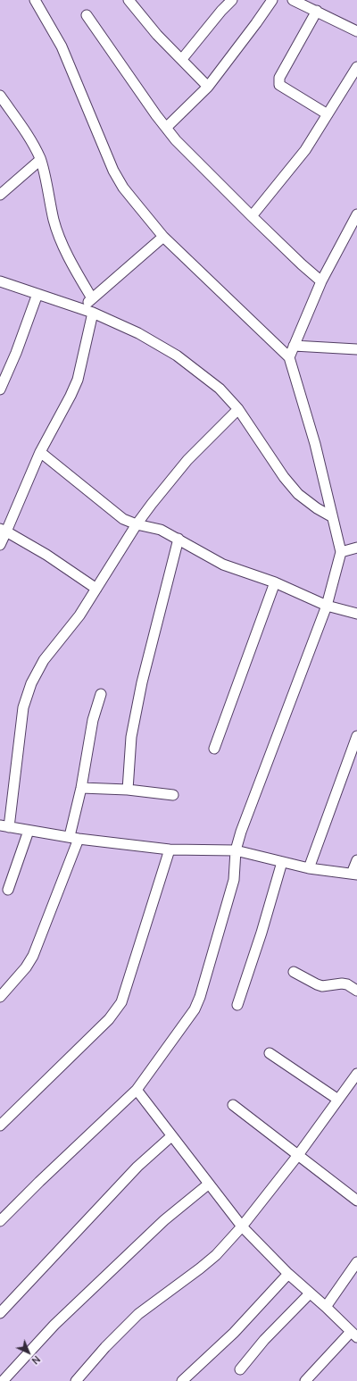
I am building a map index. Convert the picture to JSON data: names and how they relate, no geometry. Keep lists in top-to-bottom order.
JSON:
{
  "north": "bottom right"
}
